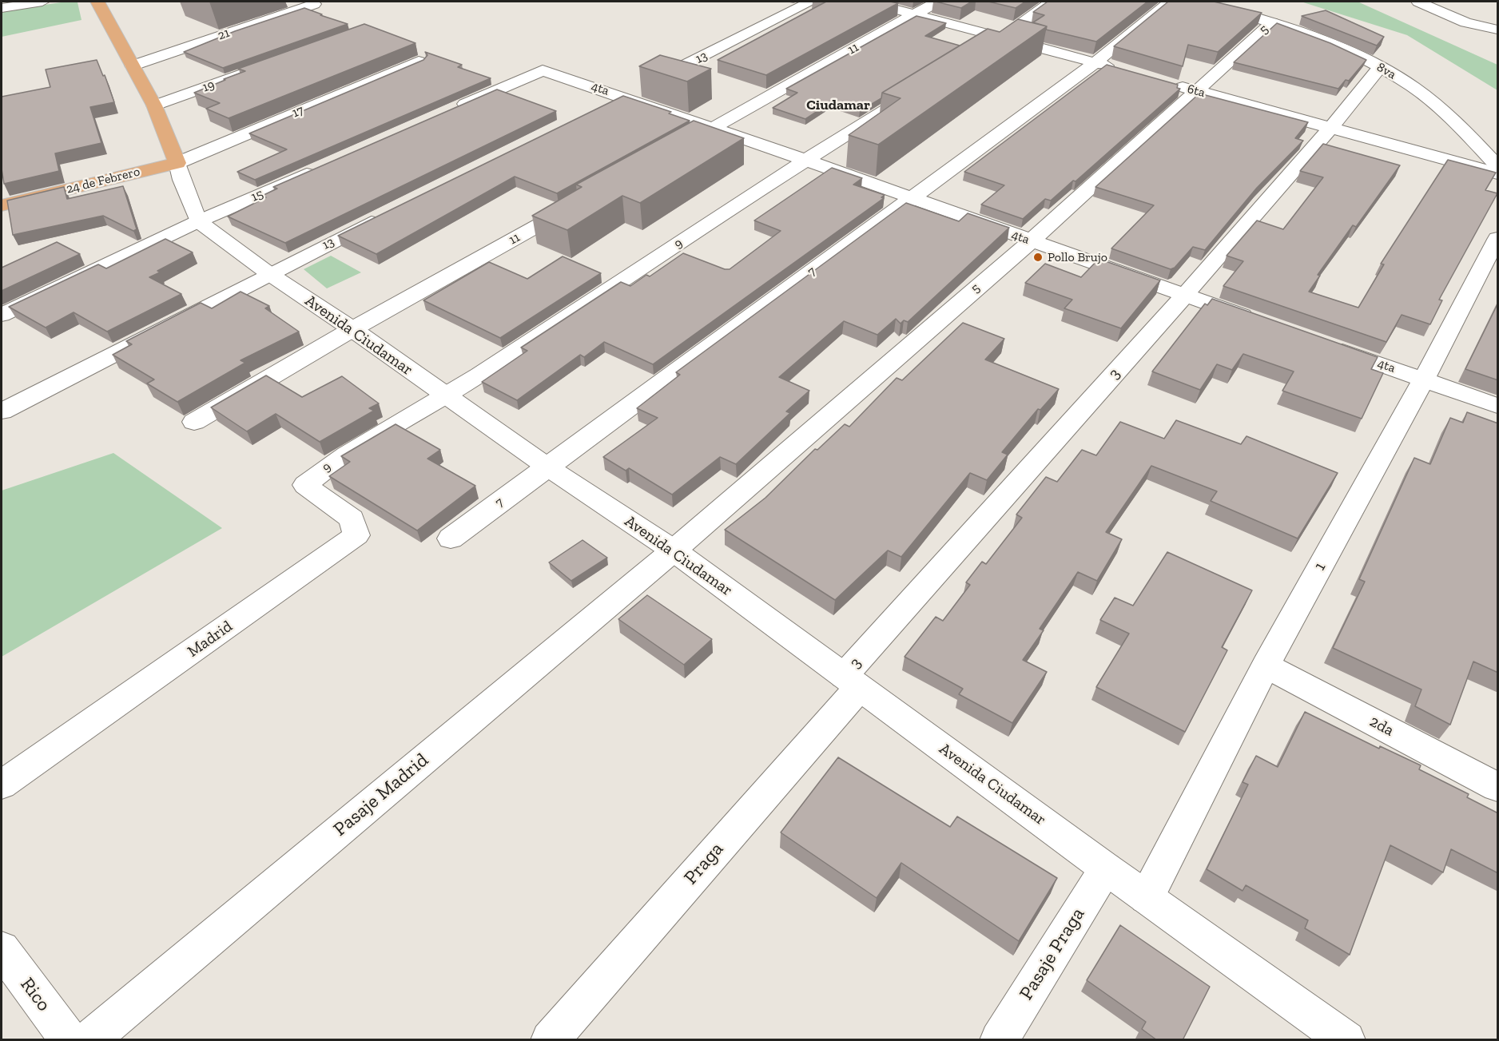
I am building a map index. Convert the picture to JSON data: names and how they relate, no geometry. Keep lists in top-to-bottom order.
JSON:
{
  "streets": {
    "main road": ["24 de Febrero"],
    "street": [
      "5",
      "21",
      "11",
      "13",
      "8va",
      "19",
      "4ta",
      "6ta",
      "17",
      "15",
      "9",
      "7",
      "Avenida Ciudamar",
      "3",
      "1",
      "Madrid",
      "2da",
      "Pasaje Madrid",
      "Praga",
      "Pasaje Praga",
      "Rico"
    ]
  },
  "crossings": [
    ["5", "8va"],
    ["5", "4ta"],
    ["5", "6ta"],
    ["5", "Avenida Ciudamar"],
    ["5", "Pasaje Madrid"],
    ["11", "4ta"],
    ["11", "Avenida Ciudamar"],
    ["13", "4ta"],
    ["13", "Avenida Ciudamar"],
    ["8va", "3"],
    ["4ta", "9"],
    ["4ta", "7"],
    ["4ta", "3"],
    ["4ta", "1"],
    ["6ta", "3"],
    ["17", "24 de Febrero"],
    ["15", "Avenida Ciudamar"],
    ["9", "Avenida Ciudamar"],
    ["9", "Madrid"],
    ["7", "Avenida Ciudamar"],
    ["Avenida Ciudamar", "3"],
    ["Avenida Ciudamar", "1"],
    ["Avenida Ciudamar", "Pasaje Madrid"],
    ["Avenida Ciudamar", "Praga"],
    ["Avenida Ciudamar", "Pasaje Praga"],
    ["3", "Praga"],
    ["1", "2da"]
  ],
  "districts": ["Ciudamar"],
  "places": ["Pollo Brujo"]
}
